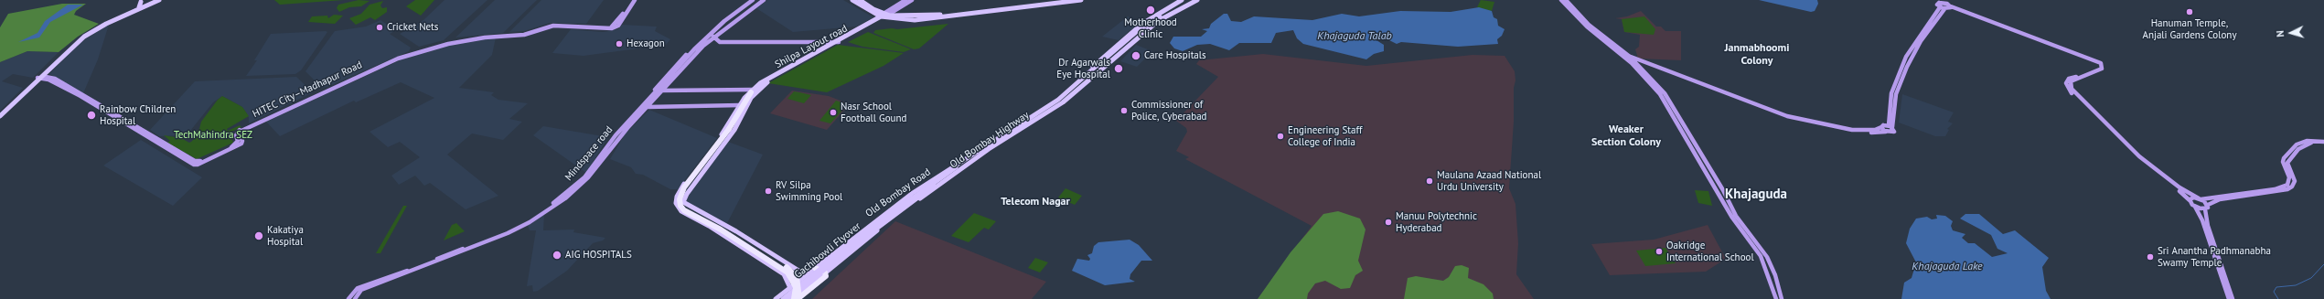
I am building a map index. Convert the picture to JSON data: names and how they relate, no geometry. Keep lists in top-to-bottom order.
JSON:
{
  "streets": {
    "main road": [
      "Shilpa Layout road",
      "HITEC City–Madhapur Road",
      "Old Bombay Highway",
      "Mindspace road",
      "Old Bombay Road",
      "Gachibowli Flyover"
    ]
  },
  "crossings": [
    ["Old Bombay Highway", "Gachibowli Flyover"],
    ["Old Bombay Road", "Gachibowli Flyover"]
  ],
  "districts": [
    "Janmabhoomi Colony",
    "Weaker Section Colony",
    "Khajaguda",
    "Telecom Nagar"
  ],
  "water": ["Khajaguda Talab", "Khajaguda Lake"],
  "parks": ["TechMahindra SEZ"],
  "places": [
    "Motherhood Clinic",
    "Hanuman Temple, Anjali Gardens Colony",
    "Cricket Nets",
    "Hexagon",
    "Care Hospitals",
    "Dr Agarwals Eye Hospital",
    "Commissioner of Police, Cyberabad",
    "Nasr School Football Gound",
    "Rainbow Children Hospital",
    "Engineering Staff College of India",
    "Maulana Azaad National Urdu University",
    "RV Silpa Swimming Pool",
    "Manuu Polytechnic Hyderabad",
    "Kakatiya Hospital",
    "Oakridge International School",
    "AIG HOSPITALS",
    "Sri Anantha Padhmanabha Swamy Temple"
  ],
  "north": "left"
}
